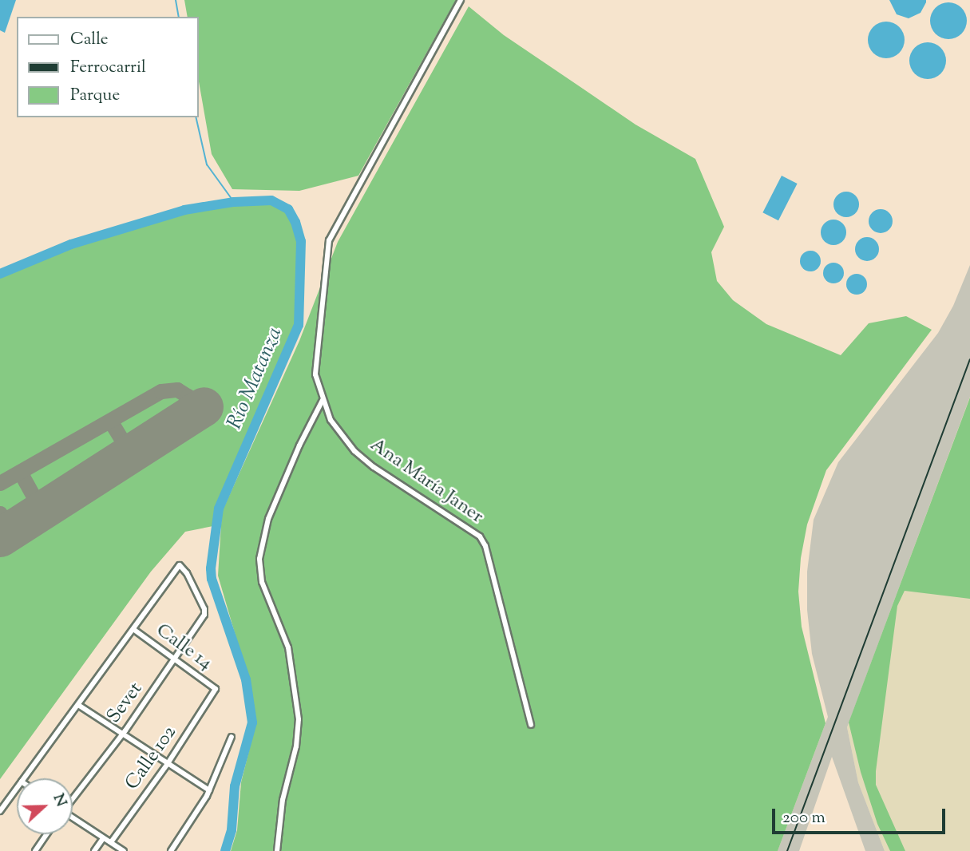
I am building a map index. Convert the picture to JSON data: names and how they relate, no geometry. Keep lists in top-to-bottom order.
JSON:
{
  "streets": {
    "street": [
      "Ana María Janer",
      "Calle 14",
      "Sevet",
      "Calle 102"
    ]
  },
  "crossings": [
    ["Calle 14", "Sevet"],
    ["Calle 14", "Calle 102"]
  ],
  "water": ["Río Matanza"],
  "legend": ["Calle", "Ferrocarril", "Parque"],
  "scale_bar": "200 m",
  "north": "right"
}
